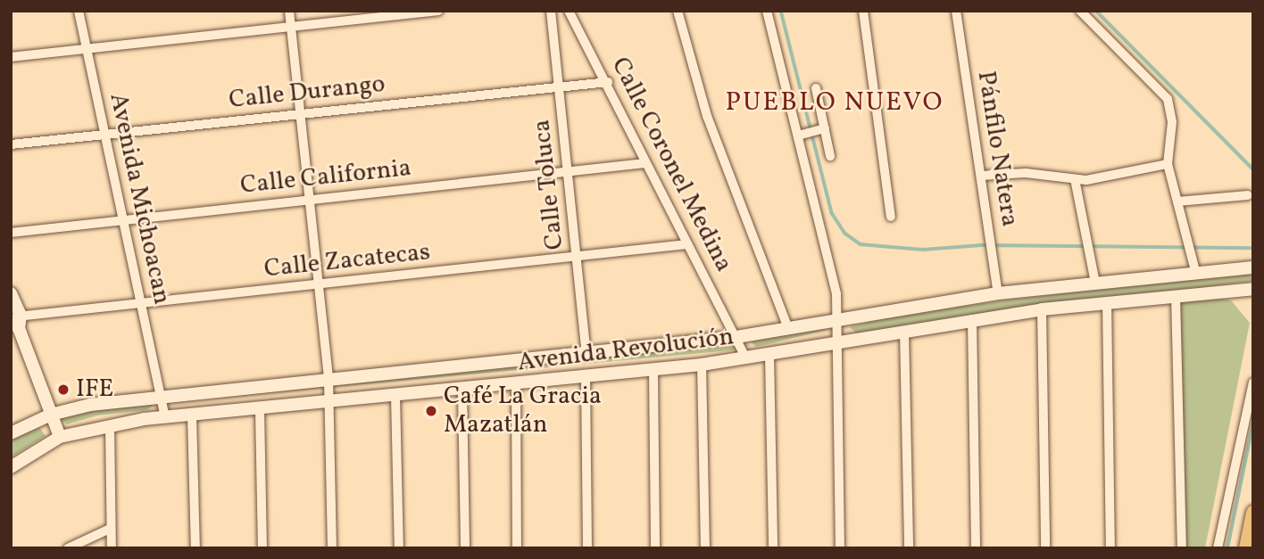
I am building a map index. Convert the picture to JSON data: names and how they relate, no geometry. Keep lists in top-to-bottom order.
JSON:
{
  "streets": {
    "street": [
      "Calle Durango",
      "Pánfilo Natera",
      "Calle Coronel Medina",
      "Calle California",
      "Calle Toluca",
      "Avenida Michoacan",
      "Calle Zacatecas",
      "Avenida Revolución"
    ]
  },
  "crossings": [
    ["Calle Durango", "Calle Coronel Medina"],
    ["Calle Durango", "Calle Toluca"],
    ["Calle Durango", "Avenida Michoacan"],
    ["Pánfilo Natera", "Avenida Revolución"],
    ["Calle Coronel Medina", "Calle California"],
    ["Calle Coronel Medina", "Calle Zacatecas"],
    ["Calle Coronel Medina", "Avenida Revolución"],
    ["Calle California", "Calle Toluca"],
    ["Calle California", "Avenida Michoacan"],
    ["Calle Toluca", "Calle Zacatecas"],
    ["Calle Toluca", "Avenida Revolución"],
    ["Avenida Michoacan", "Calle Zacatecas"],
    ["Avenida Michoacan", "Avenida Revolución"]
  ],
  "districts": ["PUEBLO NUEVO"],
  "places": ["IFE", "Café La Gracia Mazatlán"]
}
